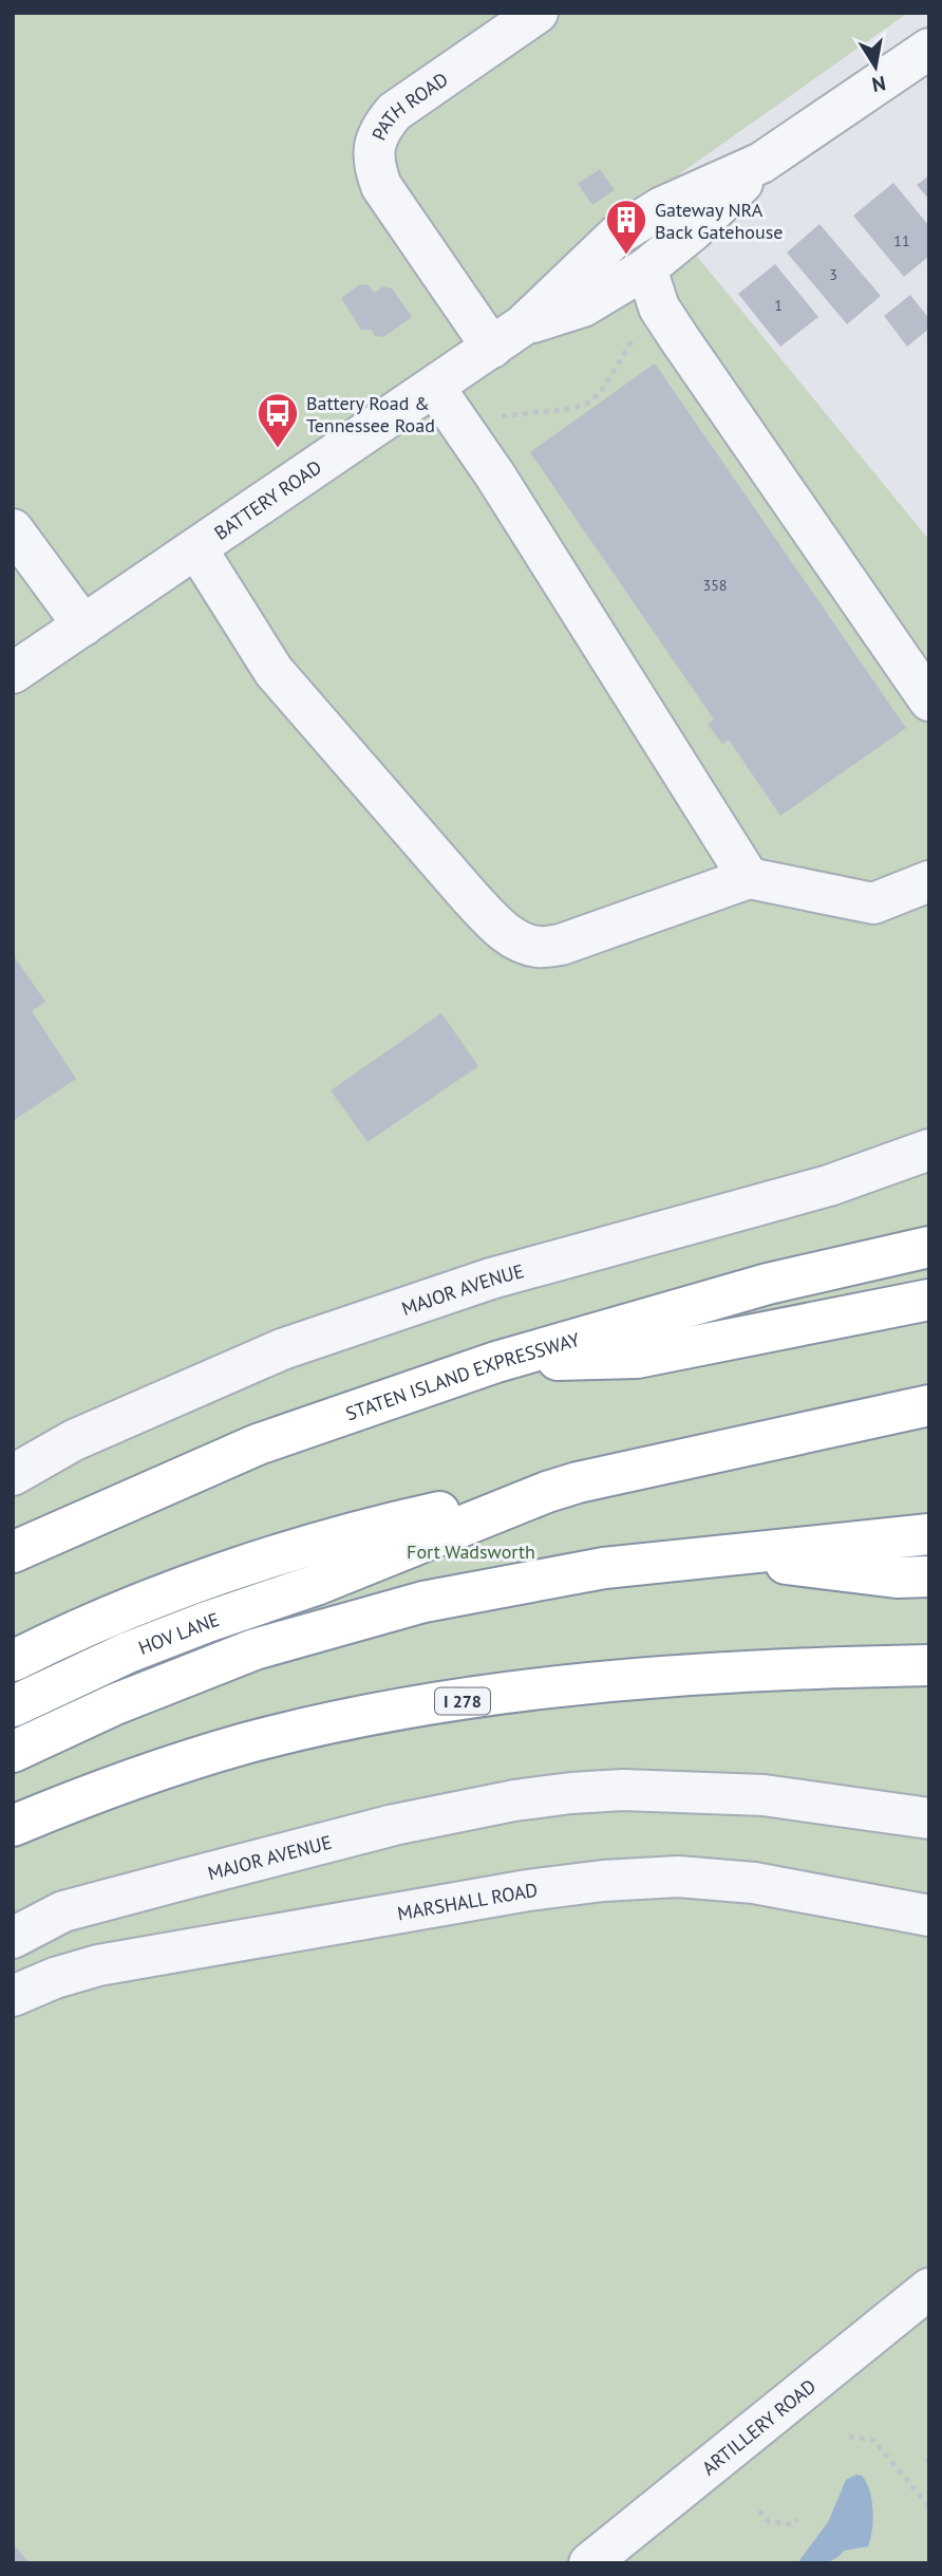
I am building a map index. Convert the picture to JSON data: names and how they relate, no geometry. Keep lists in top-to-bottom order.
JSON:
{
  "streets": {
    "highway": ["STATEN ISLAND EXPRESSWAY", "HOV LANE", "I 278"],
    "street": [
      "PATH ROAD",
      "BATTERY ROAD",
      "MAJOR AVENUE",
      "MARSHALL ROAD",
      "ARTILLERY ROAD"
    ]
  },
  "crossings": [
    ["PATH ROAD", "BATTERY ROAD"]
  ],
  "parks": ["Fort Wadsworth"],
  "places": {
    "building": ["Gateway NRA Back Gatehouse"],
    "bus stop": ["Battery Road & Tennessee Road"]
  },
  "house_numbers": [
    "11",
    "3",
    "1",
    "358"
  ],
  "north": "bottom"
}
